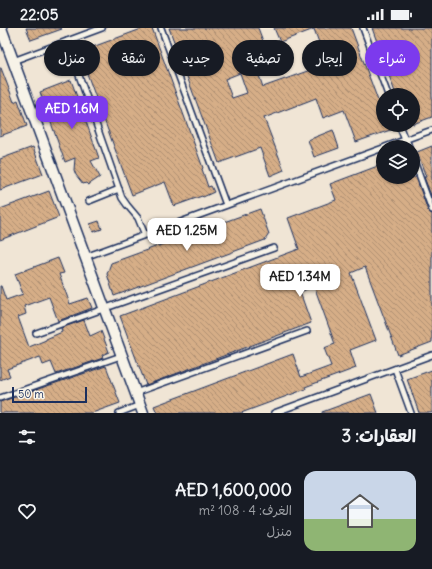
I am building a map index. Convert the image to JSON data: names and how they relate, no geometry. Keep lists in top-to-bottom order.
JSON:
{
  "scale_bar": "50 m",
  "page": {
    "status": "22:05",
    "chip": [
      "شراء",
      "إيجار",
      "تصفية",
      "جديد",
      "شقة",
      "منزل"
    ],
    "price": ["AED 1.6M", "AED 1.25M", "AED 1.34M"],
    "scale": "50 m",
    "heading": "العقارات: 3",
    "list": [
      {
        "name": "AED 1,600,000",
        "note": "الغرف: 4 · 108 m² · منزل"
      }
    ]
  }
}
